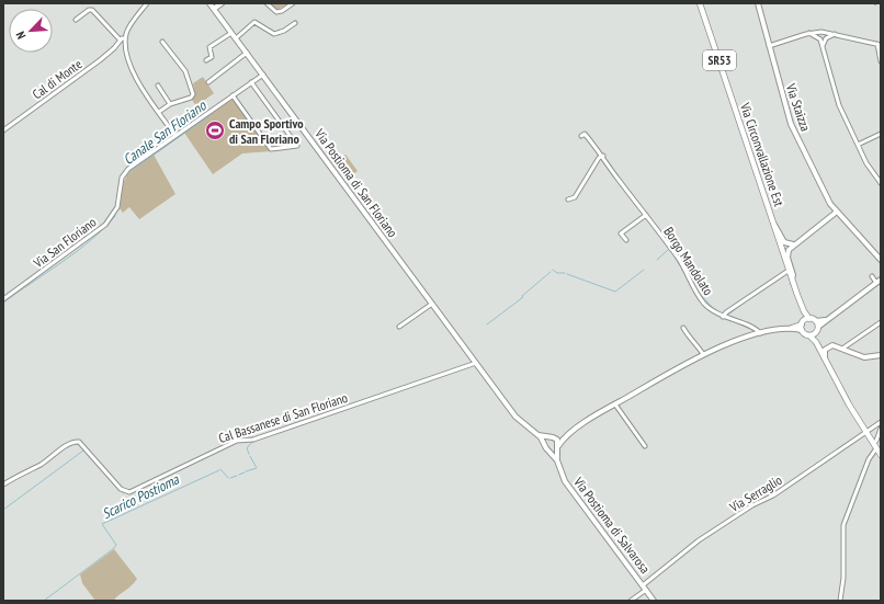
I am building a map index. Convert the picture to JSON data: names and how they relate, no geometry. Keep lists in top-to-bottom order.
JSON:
{
  "streets": {
    "main road": ["SR53", "Via Circonvallazione Est"],
    "street": [
      "Cal di Monte",
      "Via Staizza",
      "Via Postioma di San Floriano",
      "Via San Floriano",
      "Borgo Mandolato",
      "Cal Bassanese di San Floriano",
      "Via Serraglio",
      "Via Postioma di Salvarosa"
    ]
  },
  "crossings": [
    ["Via Postioma di San Floriano", "Via San Floriano"],
    ["Via Postioma di San Floriano", "Cal Bassanese di San Floriano"],
    ["Via Postioma di San Floriano", "Via Postioma di Salvarosa"],
    ["Cal Bassanese di San Floriano", "Via Postioma di Salvarosa"],
    ["Via Serraglio", "Via Postioma di Salvarosa"]
  ],
  "water": ["Canale San Floriano", "Scarico Postioma"],
  "places": {
    "sports": ["Campo Sportivo di San Floriano"]
  },
  "north": "bottom left"
}
